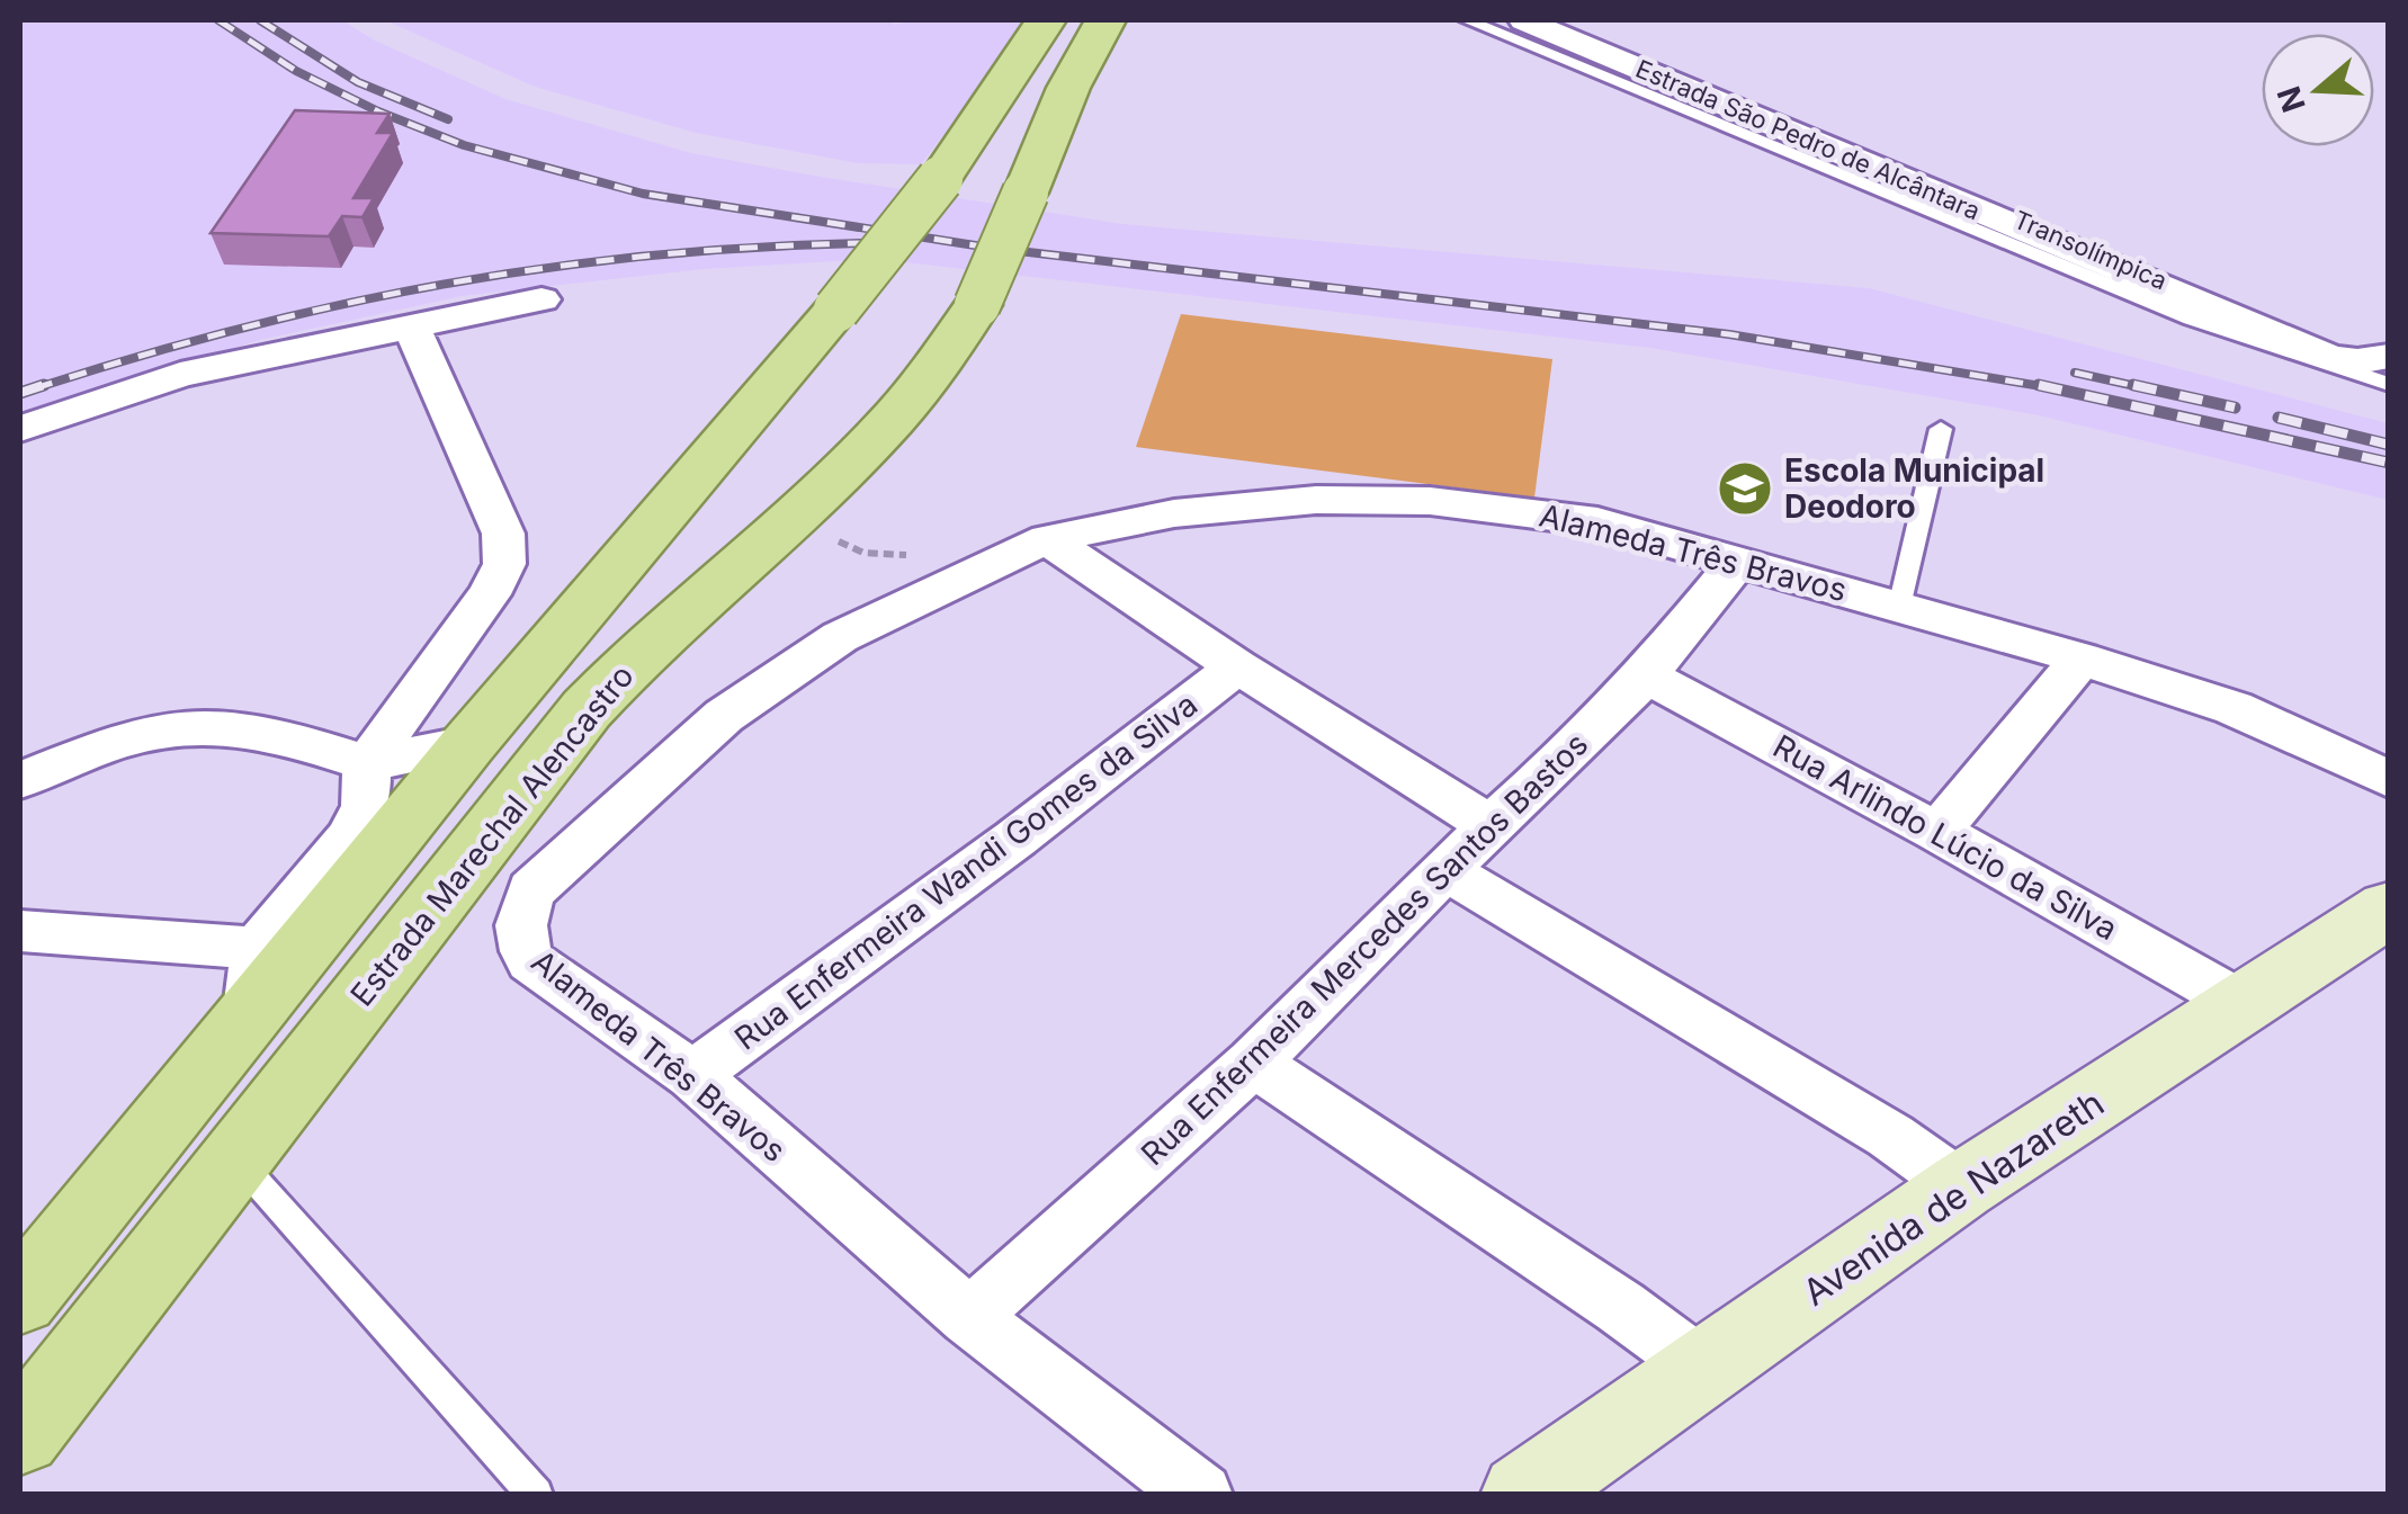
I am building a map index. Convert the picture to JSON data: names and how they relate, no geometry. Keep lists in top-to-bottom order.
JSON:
{
  "streets": {
    "main road": ["Estrada Marechal Alencastro"],
    "street": [
      "Estrada São Pedro de Alcântara",
      "Alameda Três Bravos",
      "Rua Arlindo Lúcio da Silva",
      "Rua Enfermeira Wandi Gomes da Silva",
      "Rua Enfermeira Mercedes Santos Bastos",
      "Avenida de Nazareth"
    ],
    "lane": ["Transolímpica"]
  },
  "crossings": [
    ["Alameda Três Bravos", "Rua Enfermeira Wandi Gomes da Silva"],
    ["Alameda Três Bravos", "Rua Enfermeira Mercedes Santos Bastos"],
    ["Rua Arlindo Lúcio da Silva", "Rua Enfermeira Mercedes Santos Bastos"],
    ["Rua Arlindo Lúcio da Silva", "Avenida de Nazareth"]
  ],
  "places": {
    "school or university": ["Escola Municipal Deodoro"]
  },
  "north": "left"
}
